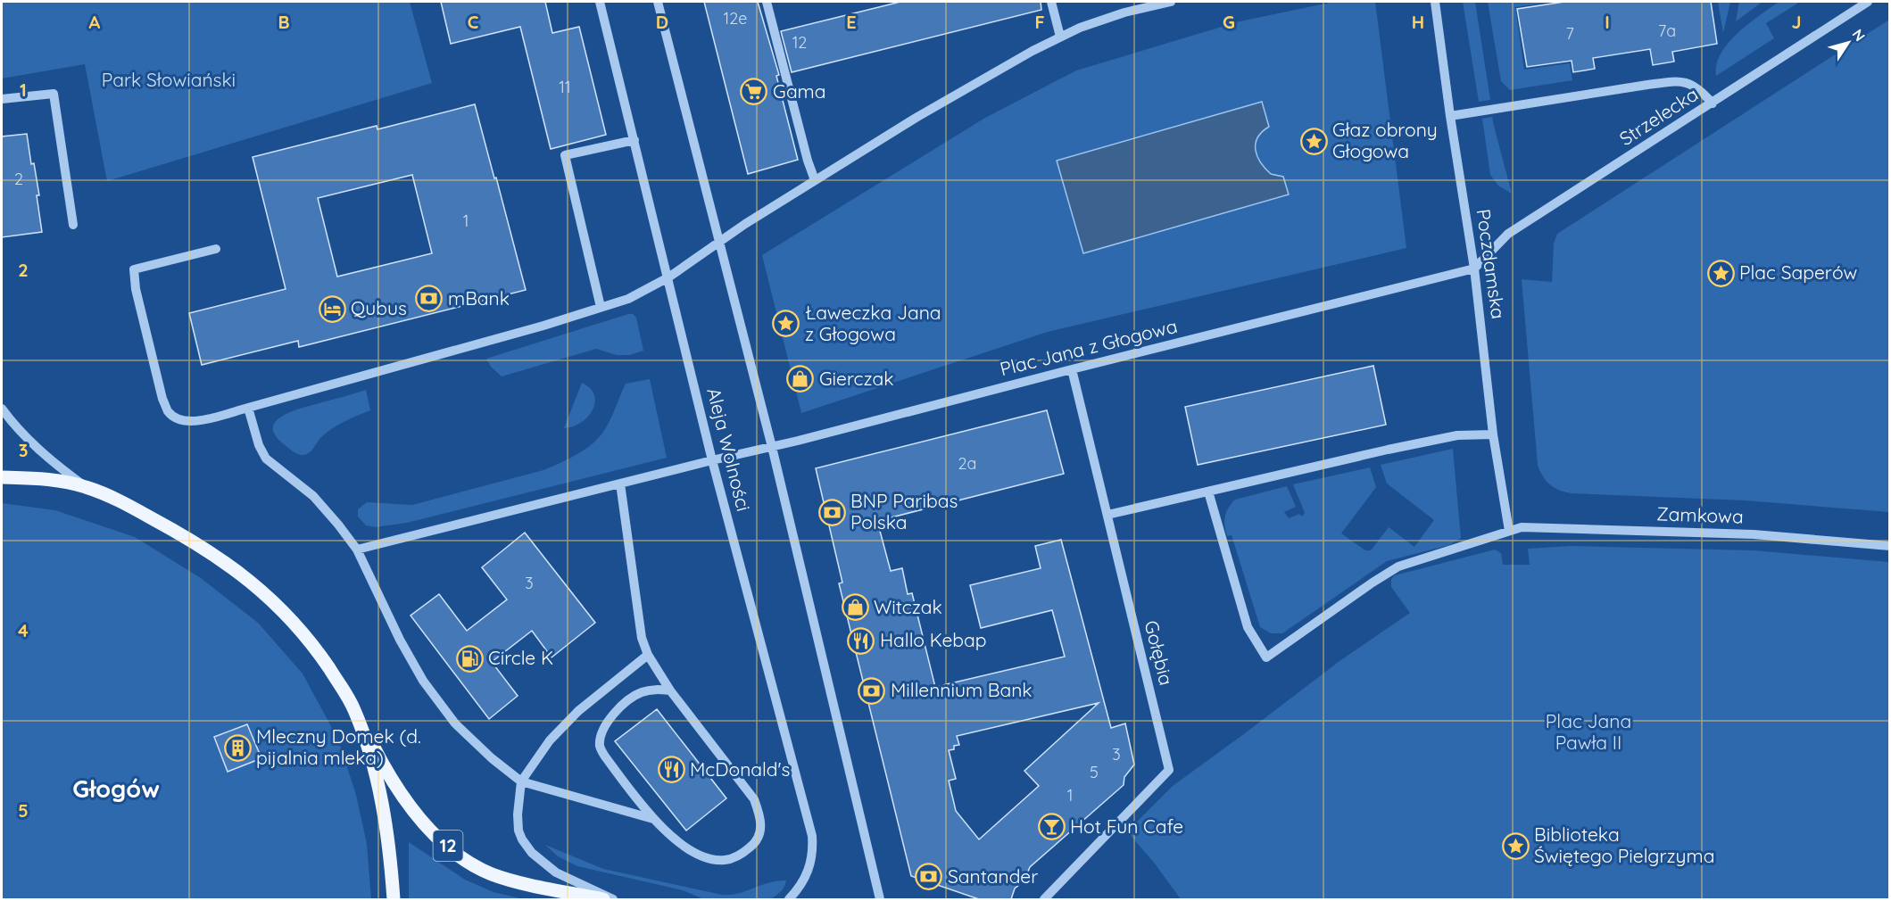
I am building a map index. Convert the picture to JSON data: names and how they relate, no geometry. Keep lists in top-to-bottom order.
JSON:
{
  "streets": {
    "main road": ["12"],
    "street": [
      "Strzelecka",
      "Poczdamska",
      "Plac Jana z Głogowa",
      "Aleja Wolności",
      "Zamkowa",
      "Gołębia"
    ]
  },
  "crossings": [
    ["Strzelecka", "Poczdamska"],
    ["Strzelecka", "Plac Jana z Głogowa"],
    ["Poczdamska", "Plac Jana z Głogowa"],
    ["Poczdamska", "Zamkowa"],
    ["Plac Jana z Głogowa", "Aleja Wolności"],
    ["Plac Jana z Głogowa", "Gołębia"]
  ],
  "districts": ["Głogów"],
  "parks": ["Park Słowiański", "Plac Jana Pawła II"],
  "places": {
    "supermarket": ["Gama"],
    "place": [
      "Głaz obrony Głogowa",
      "Plac Saperów",
      "Ławeczka Jana z Głogowa",
      "Biblioteka Świętego Pielgrzyma"
    ],
    "bank": [
      "mBank",
      "BNP Paribas Polska",
      "Millennium Bank",
      "Santander"
    ],
    "hotel": ["Qubus"],
    "shop": ["Gierczak", "Witczak"],
    "restaurant": ["Hallo Kebap", "McDonald's"],
    "fuel station": ["Circle K"],
    "building": ["Mleczny Domek (d. pijalnia mleka)"],
    "bar": ["Hot Fun Cafe"]
  },
  "house_numbers": [
    "12e",
    "7a",
    "7",
    "12",
    "11",
    "2",
    "1",
    "2a",
    "3",
    "3",
    "5",
    "1"
  ],
  "north": "top right",
  "grid": {
    "columns": [
      "A",
      "B",
      "C",
      "D",
      "E",
      "F",
      "G",
      "H",
      "I",
      "J"
    ],
    "rows": [
      "1",
      "2",
      "3",
      "4",
      "5"
    ]
  }
}
